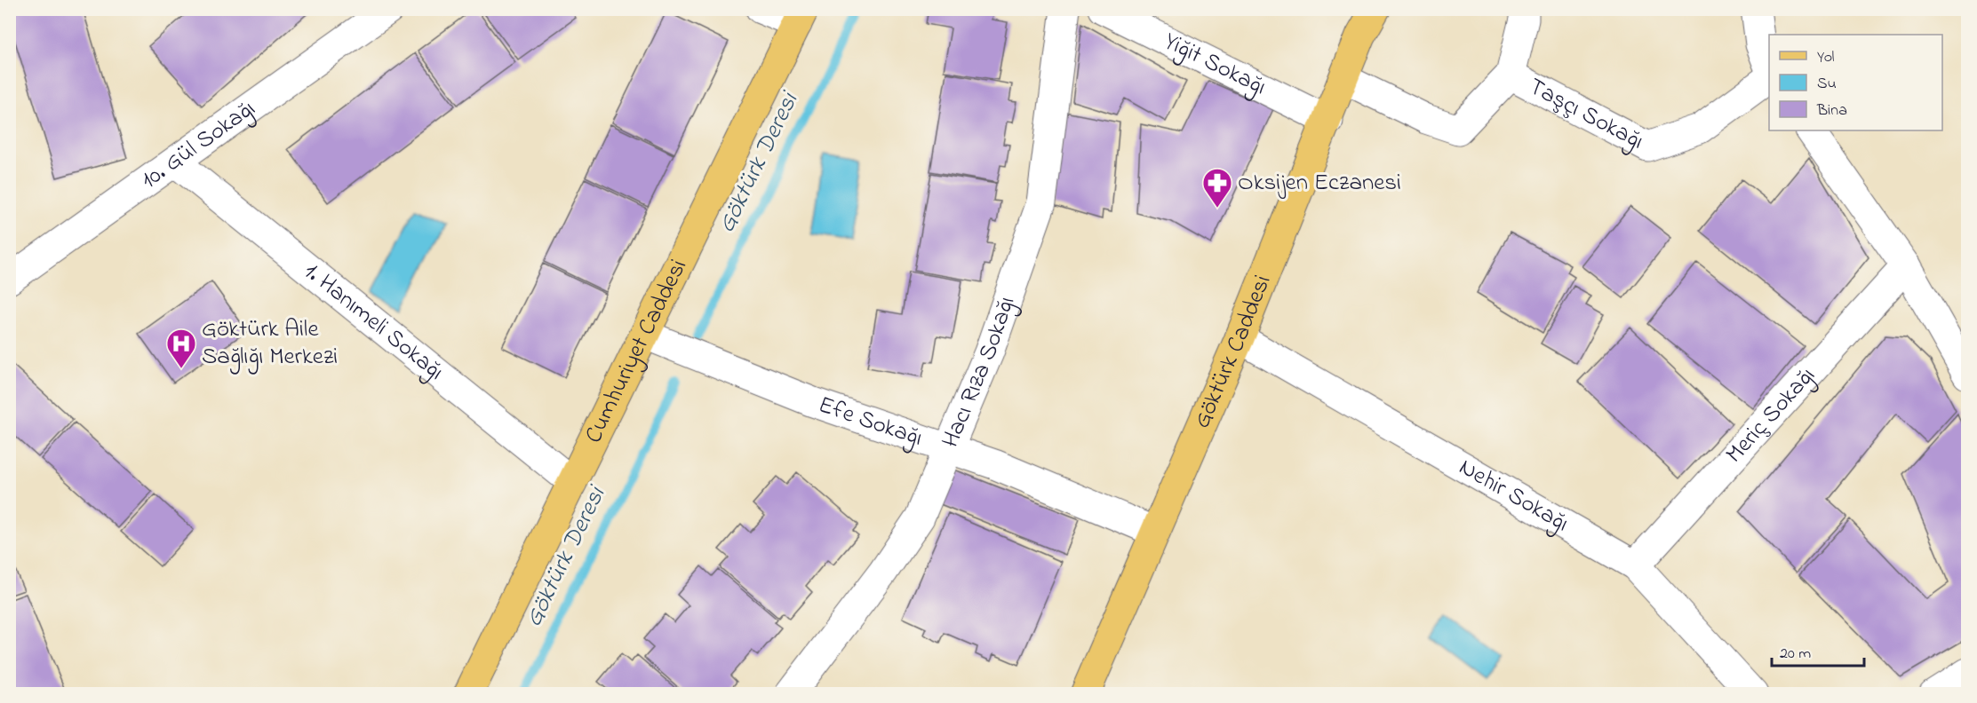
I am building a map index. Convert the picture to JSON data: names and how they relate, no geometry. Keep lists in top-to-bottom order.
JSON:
{
  "streets": {
    "main road": ["Cumhuriyet Caddesi", "Göktürk Caddesi"],
    "street": [
      "Yiğit Sokağı",
      "Taşçı Sokağı",
      "10. Gül Sokağı",
      "1. Hanımeli Sokağı",
      "Hacı Rıza Sokağı",
      "Meriç Sokağı",
      "Efe Sokağı",
      "Nehir Sokağı"
    ]
  },
  "crossings": [
    ["Yiğit Sokağı", "Göktürk Caddesi"],
    ["10. Gül Sokağı", "1. Hanımeli Sokağı"],
    ["1. Hanımeli Sokağı", "Cumhuriyet Caddesi"],
    ["Cumhuriyet Caddesi", "Efe Sokağı"],
    ["Göktürk Caddesi", "Efe Sokağı"],
    ["Göktürk Caddesi", "Nehir Sokağı"],
    ["Hacı Rıza Sokağı", "Efe Sokağı"],
    ["Meriç Sokağı", "Nehir Sokağı"]
  ],
  "water": ["Göktürk Deresi"],
  "places": {
    "pharmacy": ["Oksijen Eczanesi"],
    "hospital": ["Göktürk Aile Sağlığı Merkezi"]
  },
  "legend": ["Yol", "Su", "Bina"],
  "scale_bar": "20 m"
}
